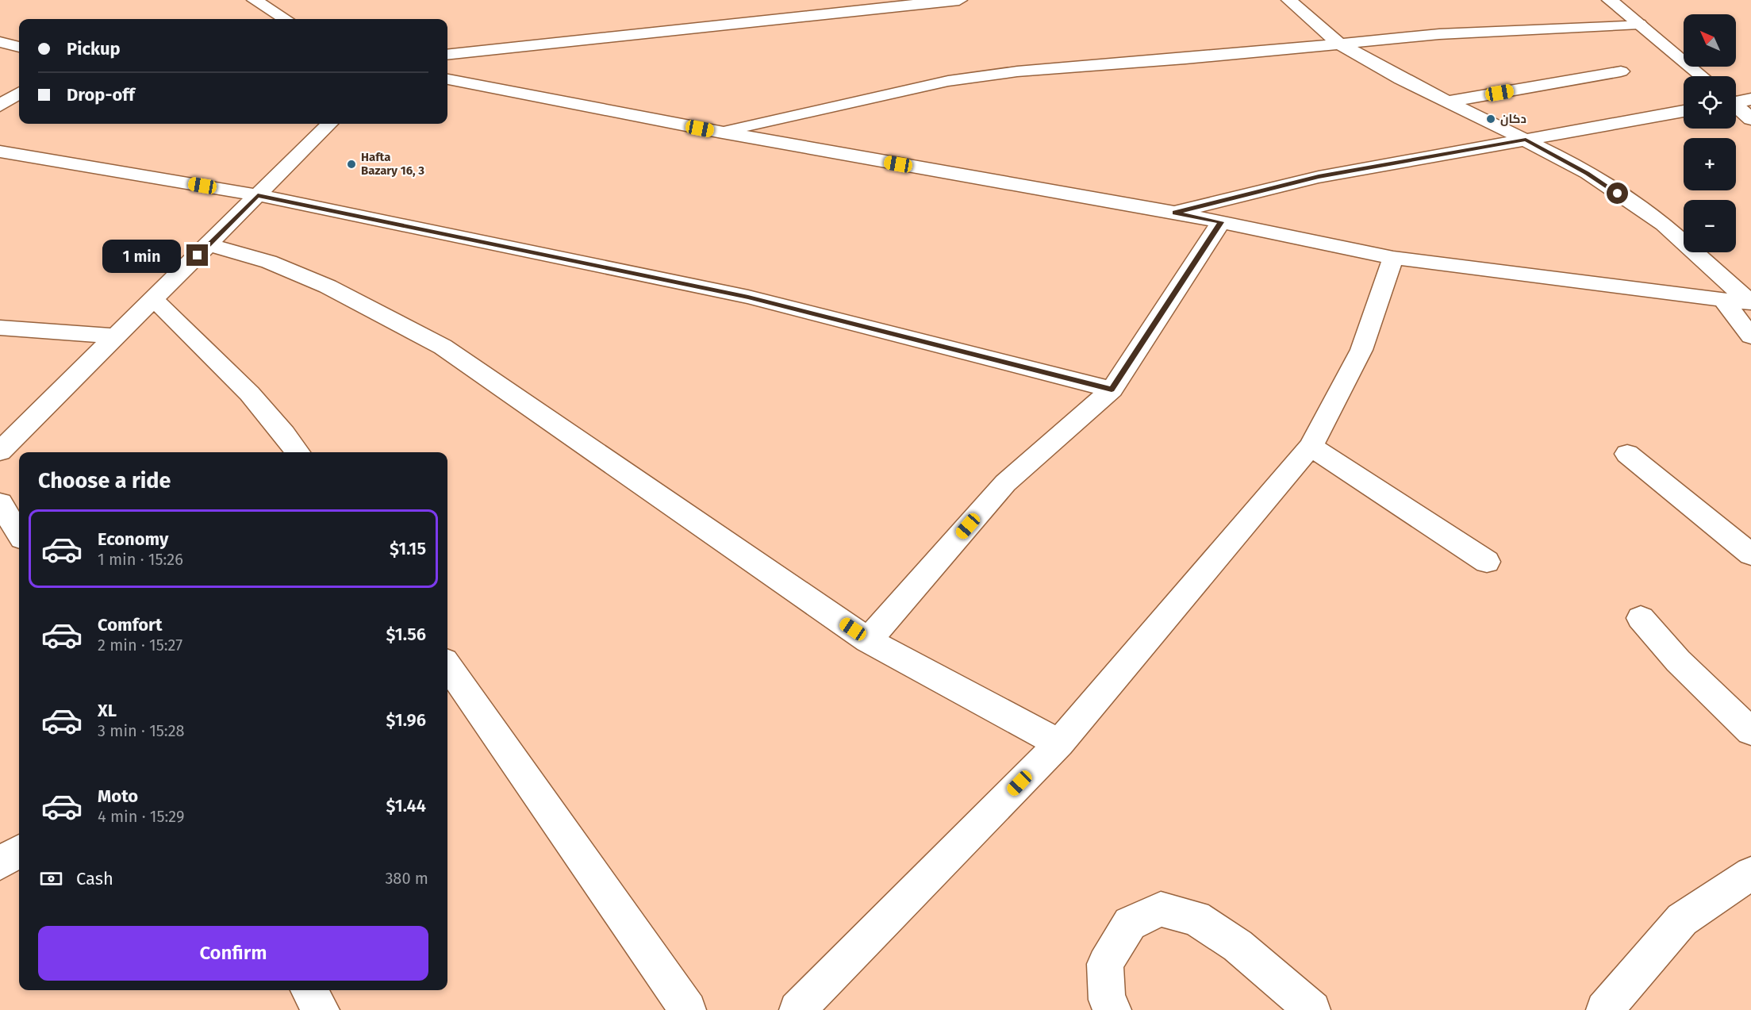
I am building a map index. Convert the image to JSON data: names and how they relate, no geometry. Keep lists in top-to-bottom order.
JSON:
{
  "places": ["دكان", "Hafta Bazary 16, 3"],
  "north": "top left",
  "page": {
    "map_buttons": ["+", "−"],
    "banner": ["Pickup", "Drop-off"],
    "bubble": "1 min",
    "heading": "Choose a ride",
    "list": [
      {
        "name": "Economy",
        "note": "1 min · 15:26",
        "value": "$1.15"
      },
      {
        "name": "Comfort",
        "note": "2 min · 15:27",
        "value": "$1.56"
      },
      {
        "name": "XL",
        "note": "3 min · 15:28",
        "value": "$1.96"
      },
      {
        "name": "Moto",
        "note": "4 min · 15:29",
        "value": "$1.44"
      }
    ],
    "pay": ["Cash", "380 m"],
    "buttons": "Confirm"
  }
}
